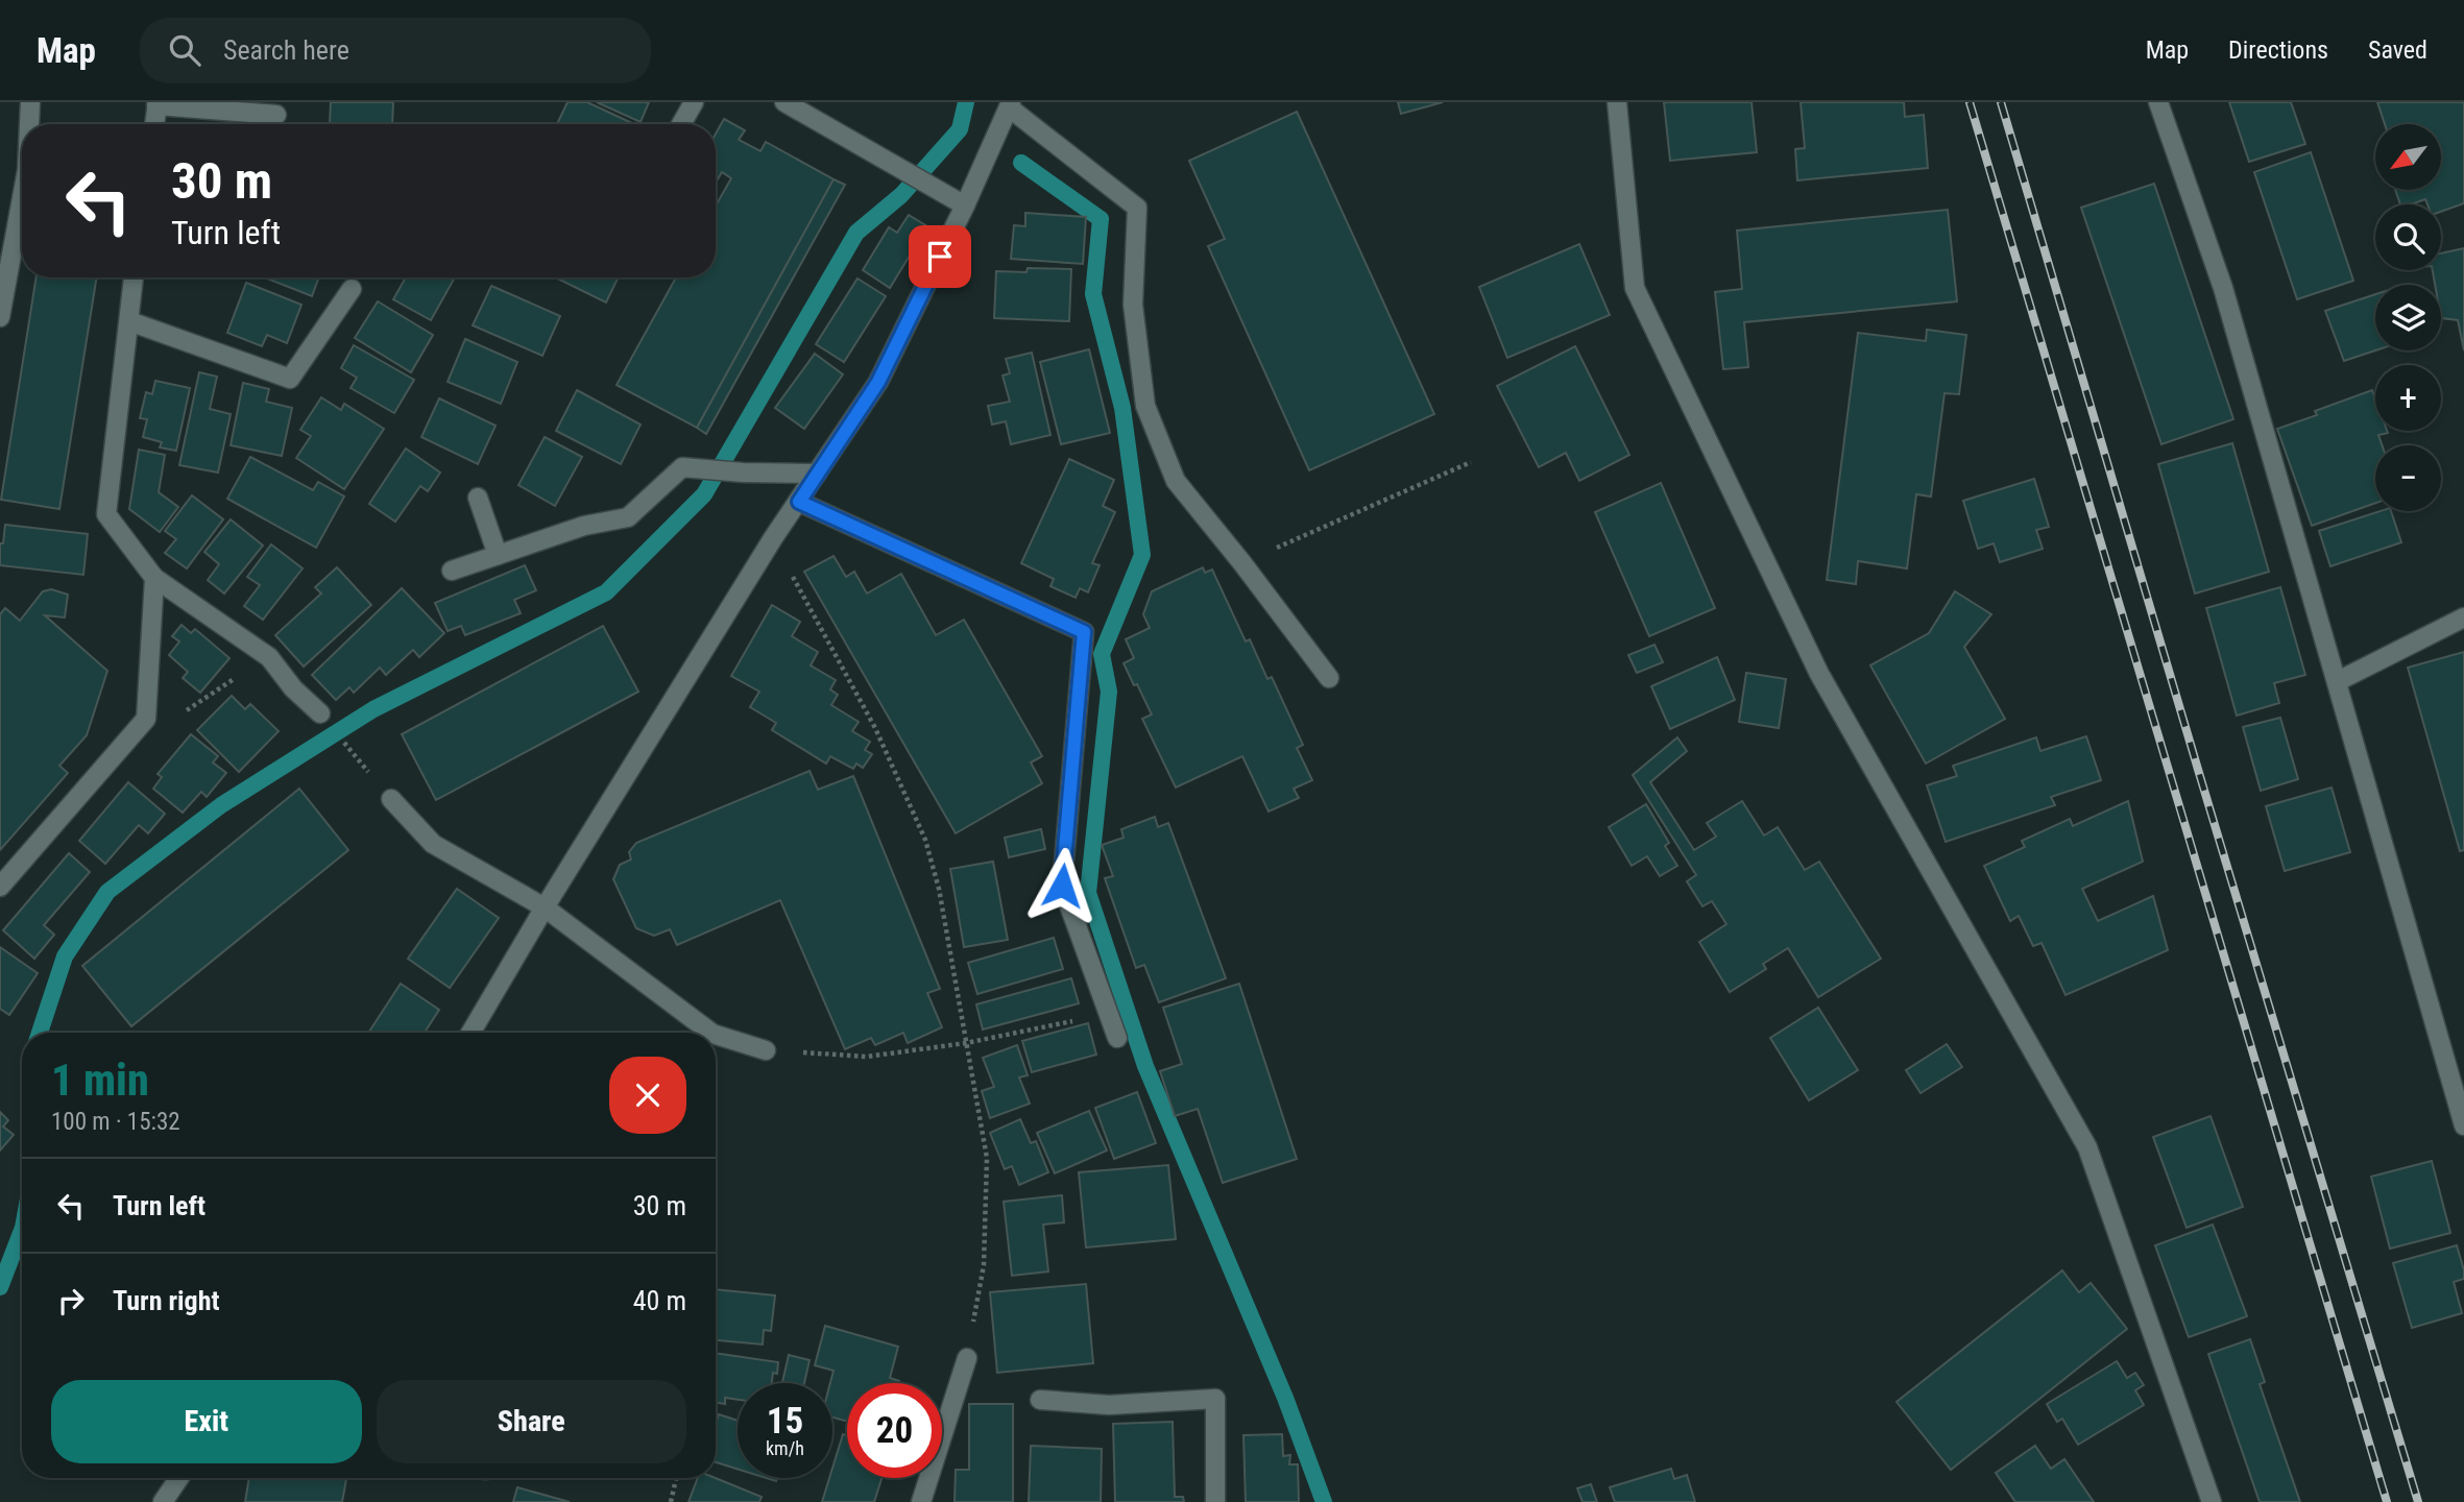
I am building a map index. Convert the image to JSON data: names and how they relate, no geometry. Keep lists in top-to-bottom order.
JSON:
{
  "north": "bottom left",
  "page": {
    "header": "Map",
    "search": "Search here",
    "nav": ["Map", "Directions", "Saved"],
    "map_buttons": ["+", "−"],
    "turn": ["30 m", "Turn left"],
    "heading": ["1 min", "100 m · 15:32"],
    "list": [
      {
        "name": "Turn left",
        "value": "30 m"
      },
      {
        "name": "Turn right",
        "value": "40 m"
      }
    ],
    "buttons": ["Exit", "Share"],
    "speed": "15 km/h",
    "limit": "20"
  }
}
